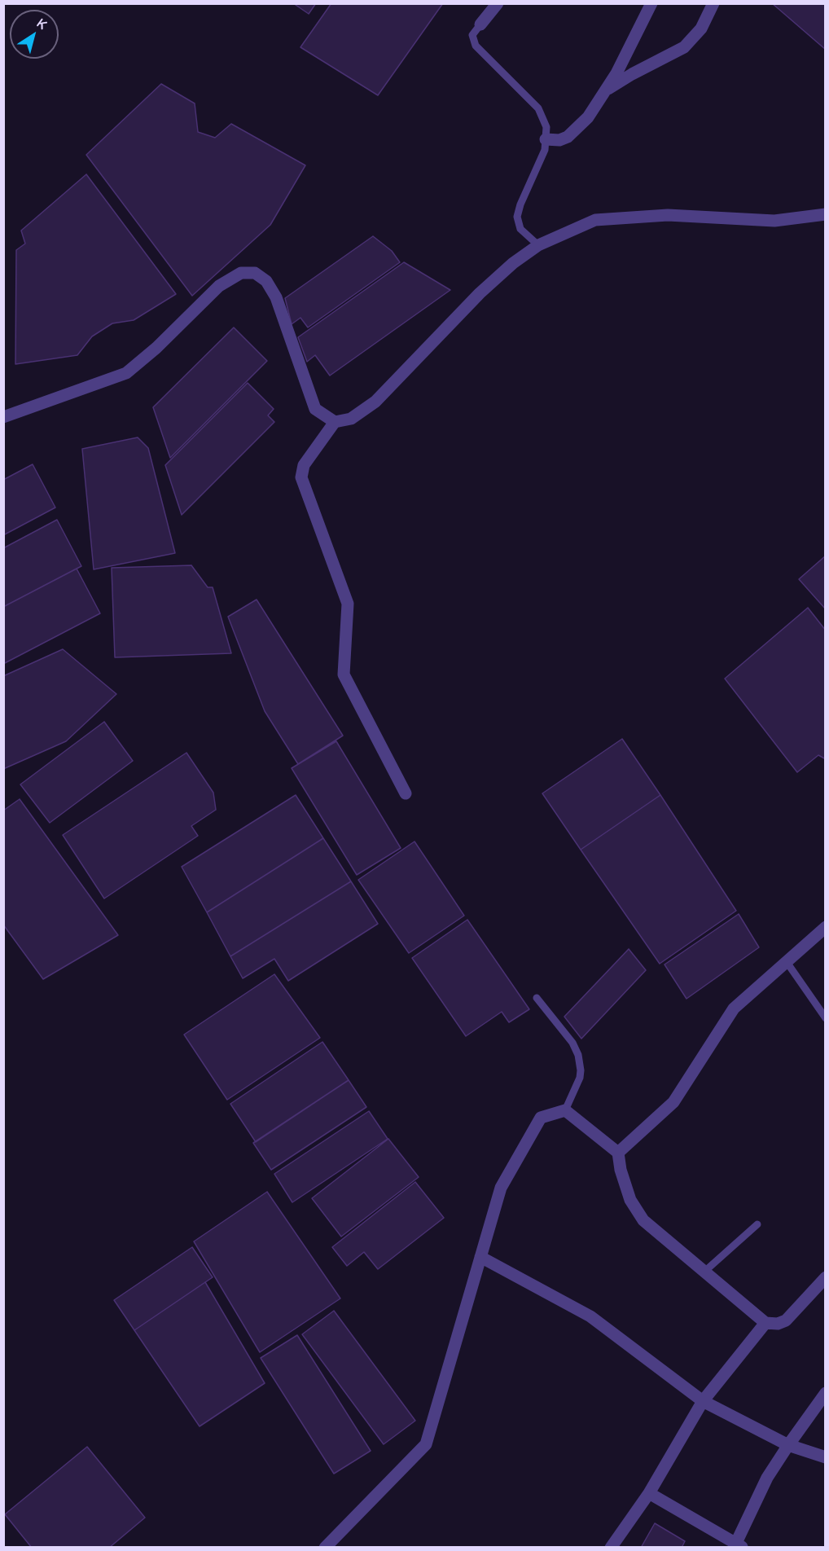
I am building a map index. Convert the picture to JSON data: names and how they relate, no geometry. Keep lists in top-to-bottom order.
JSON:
{
  "north": "top right"
}
